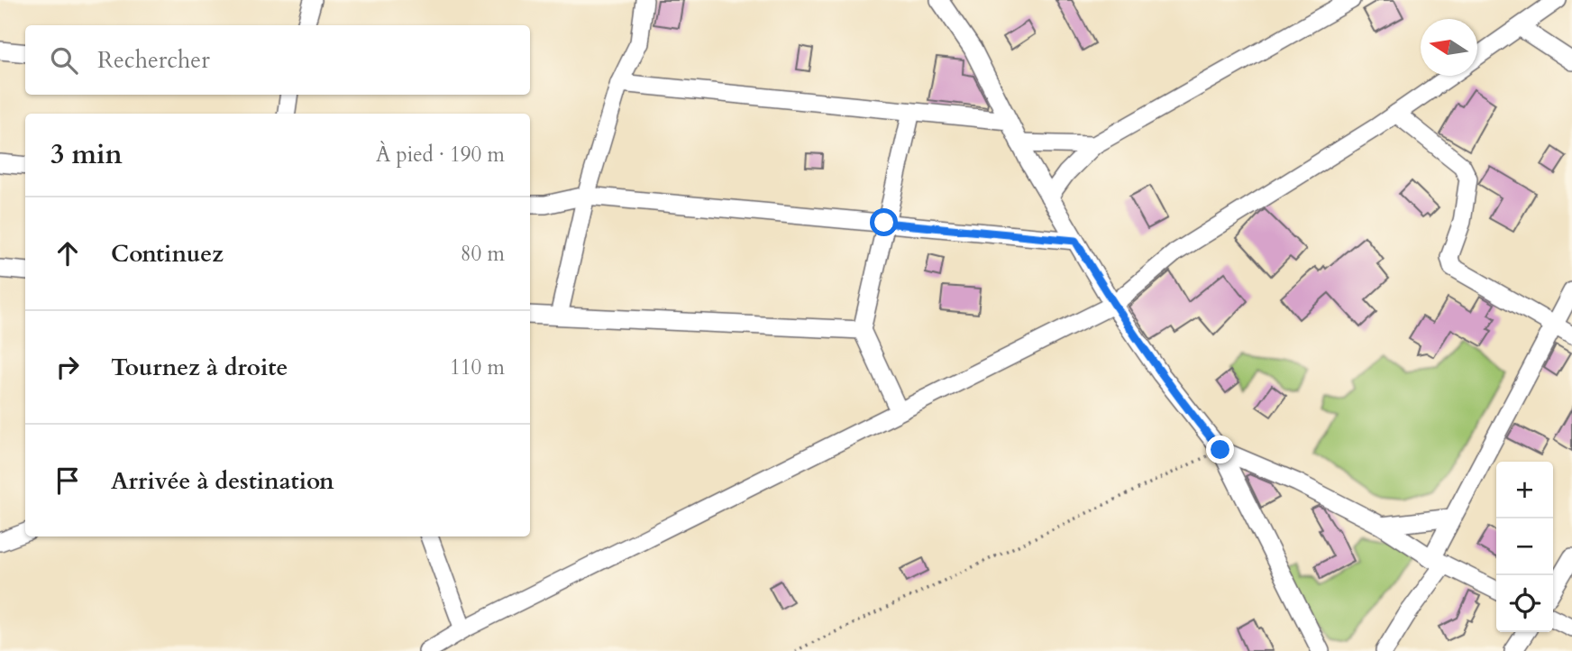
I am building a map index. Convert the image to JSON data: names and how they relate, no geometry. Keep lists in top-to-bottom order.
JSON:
{
  "north": "left",
  "page": {
    "search": "Rechercher",
    "heading": ["3 min", "À pied · 190 m"],
    "list": [
      ["Continuez", "80 m"],
      ["Tournez à droite", "110 m"],
      "Arrivée à destination"
    ],
    "map_buttons": ["+", "−"]
  }
}
